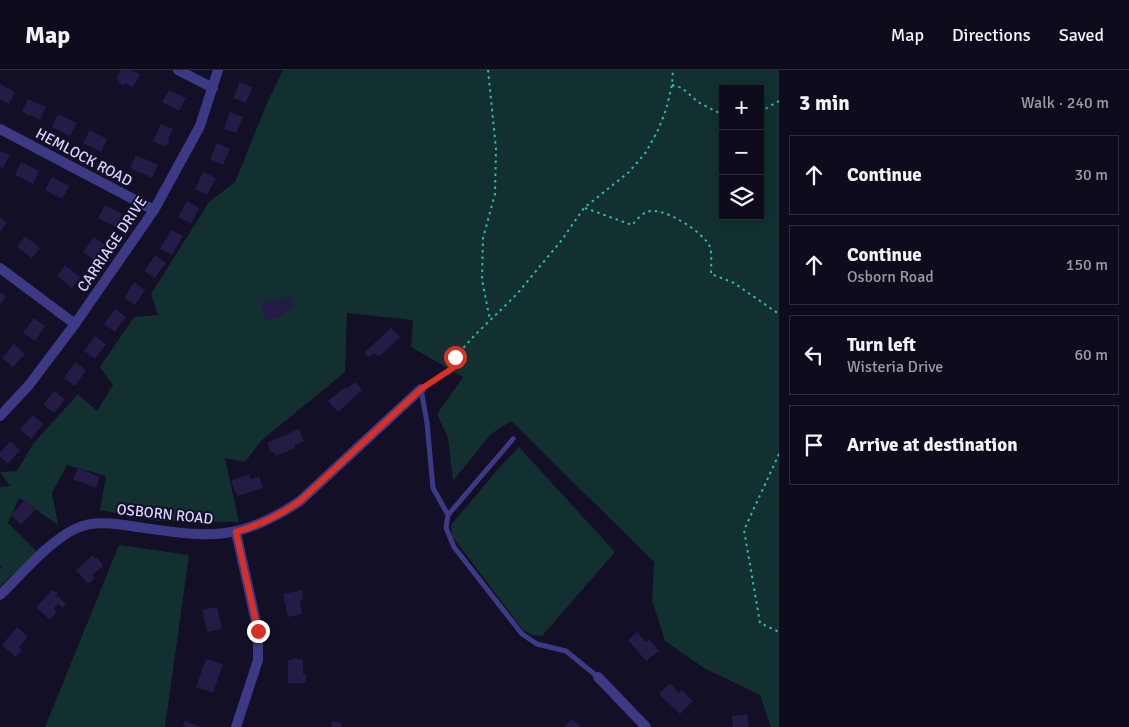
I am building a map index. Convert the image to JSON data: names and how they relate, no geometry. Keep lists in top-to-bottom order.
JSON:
{
  "streets": {
    "street": ["HEMLOCK ROAD", "CARRIAGE DRIVE", "OSBORN ROAD"]
  },
  "crossings": [
    ["HEMLOCK ROAD", "CARRIAGE DRIVE"]
  ],
  "page": {
    "header": "Map",
    "nav": ["Map", "Directions", "Saved"],
    "heading": ["3 min", "Walk · 240 m"],
    "map_buttons": ["+", "−"],
    "list": [
      ["Continue", "30 m"],
      ["Continue", "Osborn Road", "150 m"],
      ["Turn left", "Wisteria Drive", "60 m"],
      "Arrive at destination"
    ]
  }
}
